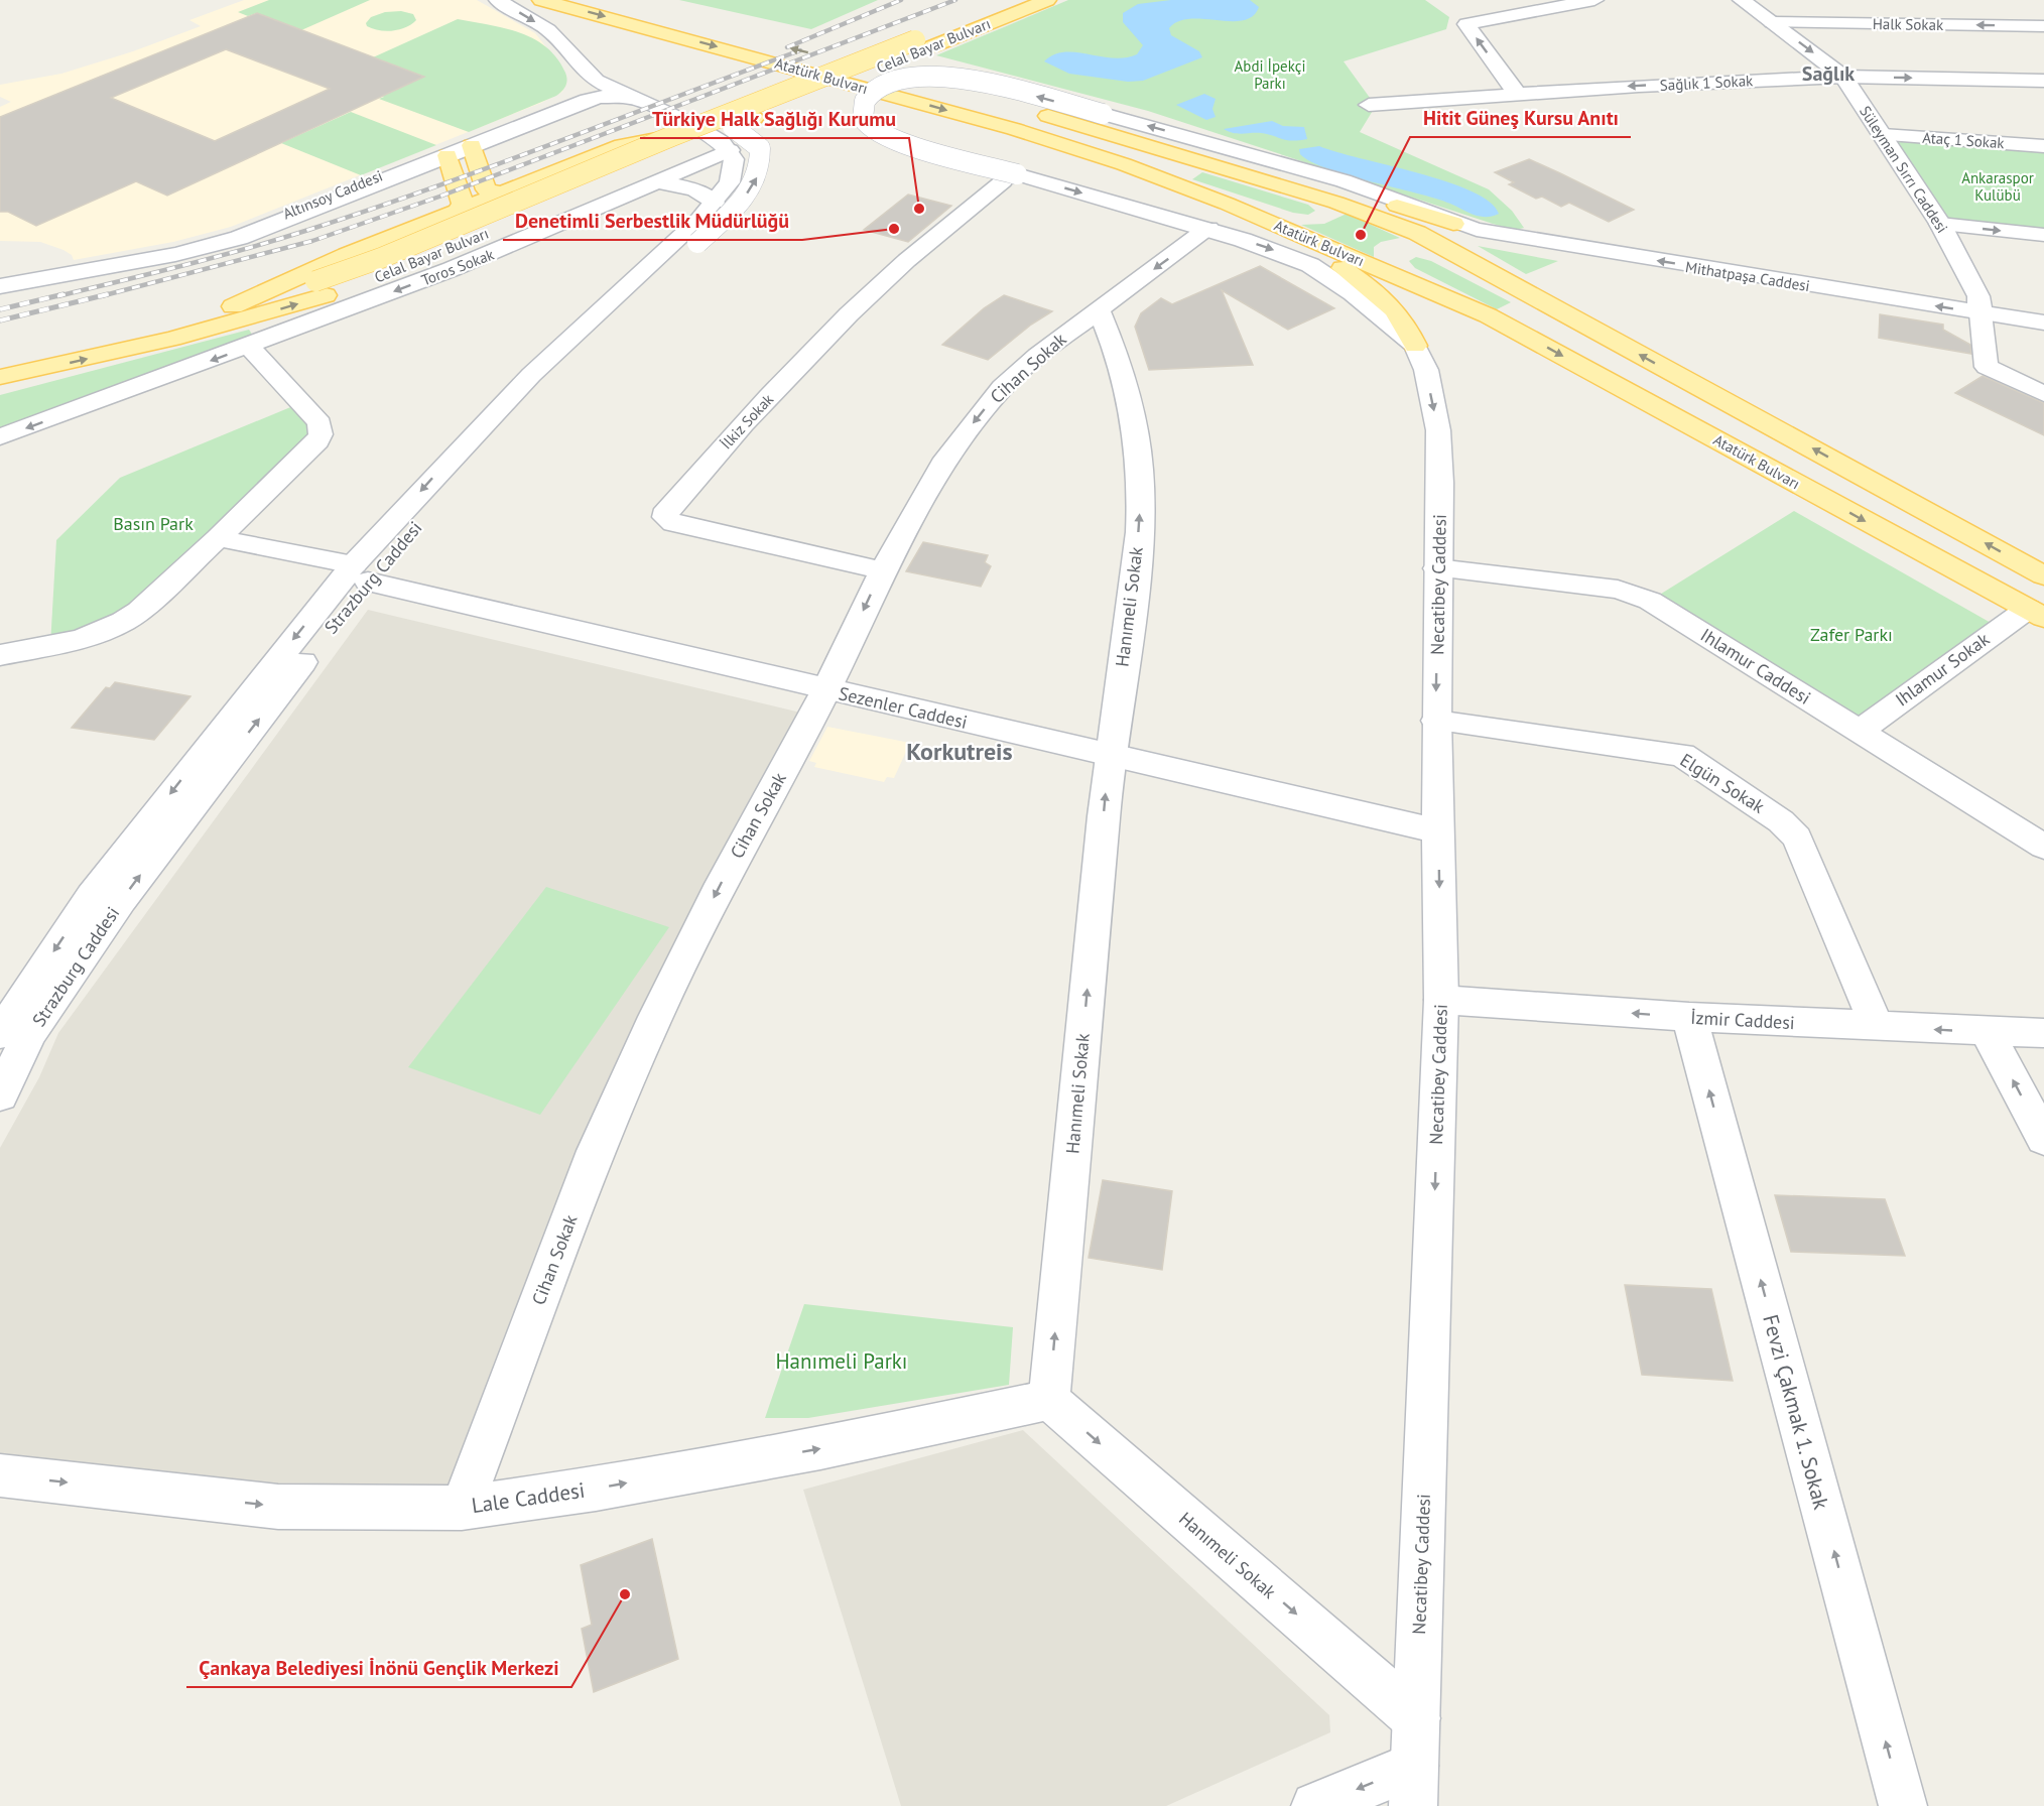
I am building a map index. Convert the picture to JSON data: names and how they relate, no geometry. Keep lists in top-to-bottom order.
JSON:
{
  "streets": {
    "main road": ["Celal Bayar Bulvarı", "Atatürk Bulvarı"],
    "street": [
      "Halk Sokak",
      "Sağlık 1 Sokak",
      "Ataç 1 Sokak",
      "Süleyman Sırrı Caddesi",
      "Altınsoy Caddesi",
      "Toros Sokak",
      "Mithatpaşa Caddesi",
      "Cihan Sokak",
      "İlkiz Sokak",
      "Strazburg Caddesi",
      "Necatibey Caddesi",
      "Hanımeli Sokak",
      "Ihlamur Caddesi",
      "Ihlamur Sokak",
      "Sezenler Caddesi",
      "Elgün Sokak",
      "İzmir Caddesi",
      "Fevzi Çakmak 1. Sokak",
      "Lale Caddesi"
    ]
  },
  "crossings": [
    ["Halk Sokak", "Süleyman Sırrı Caddesi"],
    ["Celal Bayar Bulvarı", "Altınsoy Caddesi"],
    ["Celal Bayar Bulvarı", "Toros Sokak"],
    ["Celal Bayar Bulvarı", "Strazburg Caddesi"],
    ["Atatürk Bulvarı", "Ihlamur Sokak"],
    ["Sağlık 1 Sokak", "Süleyman Sırrı Caddesi"],
    ["Ataç 1 Sokak", "Süleyman Sırrı Caddesi"],
    ["Süleyman Sırrı Caddesi", "Mithatpaşa Caddesi"],
    ["Altınsoy Caddesi", "Strazburg Caddesi"],
    ["Toros Sokak", "Strazburg Caddesi"],
    ["Mithatpaşa Caddesi", "İlkiz Sokak"],
    ["Cihan Sokak", "İlkiz Sokak"],
    ["Cihan Sokak", "Hanımeli Sokak"],
    ["Cihan Sokak", "Sezenler Caddesi"],
    ["Cihan Sokak", "Lale Caddesi"],
    ["Strazburg Caddesi", "Sezenler Caddesi"],
    ["Necatibey Caddesi", "Hanımeli Sokak"],
    ["Necatibey Caddesi", "Ihlamur Caddesi"],
    ["Necatibey Caddesi", "Sezenler Caddesi"],
    ["Necatibey Caddesi", "Elgün Sokak"],
    ["Necatibey Caddesi", "İzmir Caddesi"],
    ["Hanımeli Sokak", "Sezenler Caddesi"],
    ["Hanımeli Sokak", "Lale Caddesi"],
    ["Ihlamur Caddesi", "Ihlamur Sokak"],
    ["Elgün Sokak", "İzmir Caddesi"],
    ["İzmir Caddesi", "Fevzi Çakmak 1. Sokak"]
  ],
  "one_way": [
    "Toros Sokak",
    "Cihan Sokak",
    "Necatibey Caddesi",
    "İzmir Caddesi",
    "Fevzi Çakmak 1. Sokak",
    "Lale Caddesi"
  ],
  "districts": ["Sağlık", "Korkutreis"],
  "parks": [
    "Abdi İpekçi Parkı",
    "Ankaraspor Kulübü",
    "Basın Park",
    "Zafer Parkı",
    "Hanımeli Parkı"
  ],
  "places": [
    "Türkiye Halk Sağlığı Kurumu",
    "Denetimli Serbestlik Müdürlüğü",
    "Hitit Güneş Kursu Anıtı",
    "Çankaya Belediyesi İnönü Gençlik Merkezi"
  ]
}
